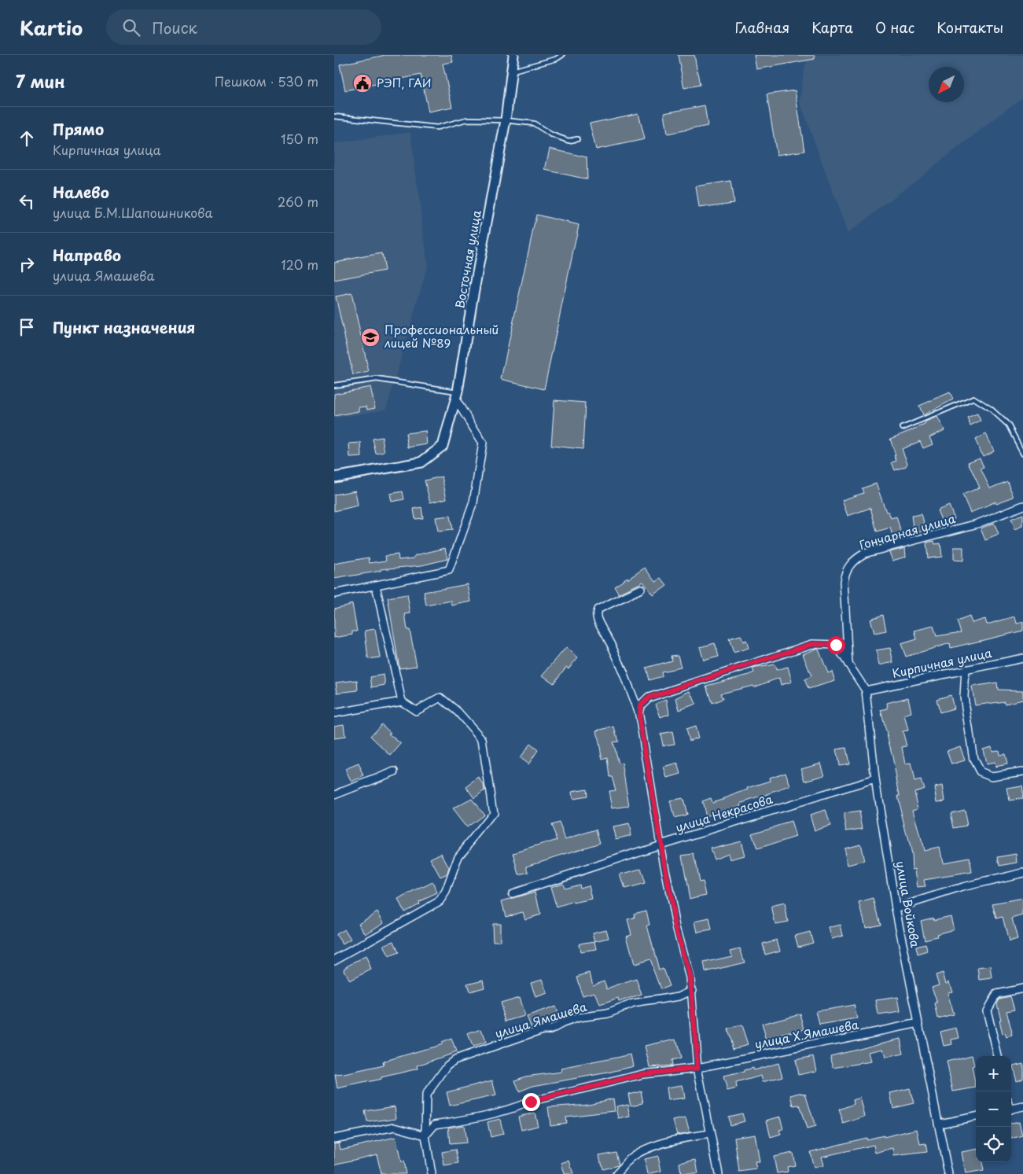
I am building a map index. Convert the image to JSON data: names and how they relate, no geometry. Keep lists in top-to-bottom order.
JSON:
{
  "streets": {
    "street": [
      "Восточная улица",
      "Гончарная улица",
      "Кирпичная улица",
      "улица Некрасова",
      "улица Войкова",
      "улица Ямашева",
      "улица Х.Ямашева"
    ]
  },
  "crossings": [
    ["Гончарная улица", "улица Войкова"],
    ["Кирпичная улица", "улица Войкова"],
    ["улица Некрасова", "улица Войкова"],
    ["улица Войкова", "улица Х.Ямашева"]
  ],
  "places": {
    "public building": ["РЭП, ГАИ"],
    "school or university": ["Профессиональный лицей №89"]
  },
  "north": "bottom left",
  "page": {
    "header": "Kartio",
    "search": "Поиск",
    "nav": [
      "Главная",
      "Карта",
      "О нас",
      "Контакты"
    ],
    "heading": ["7 мин", "Пешком · 530 m"],
    "list": [
      ["Прямо", "Кирпичная улица", "150 m"],
      ["Налево", "улица Б.М.Шапошникова", "260 m"],
      ["Направо", "улица Ямашева", "120 m"],
      "Пункт назначения"
    ],
    "map_buttons": ["+", "−"]
  }
}
